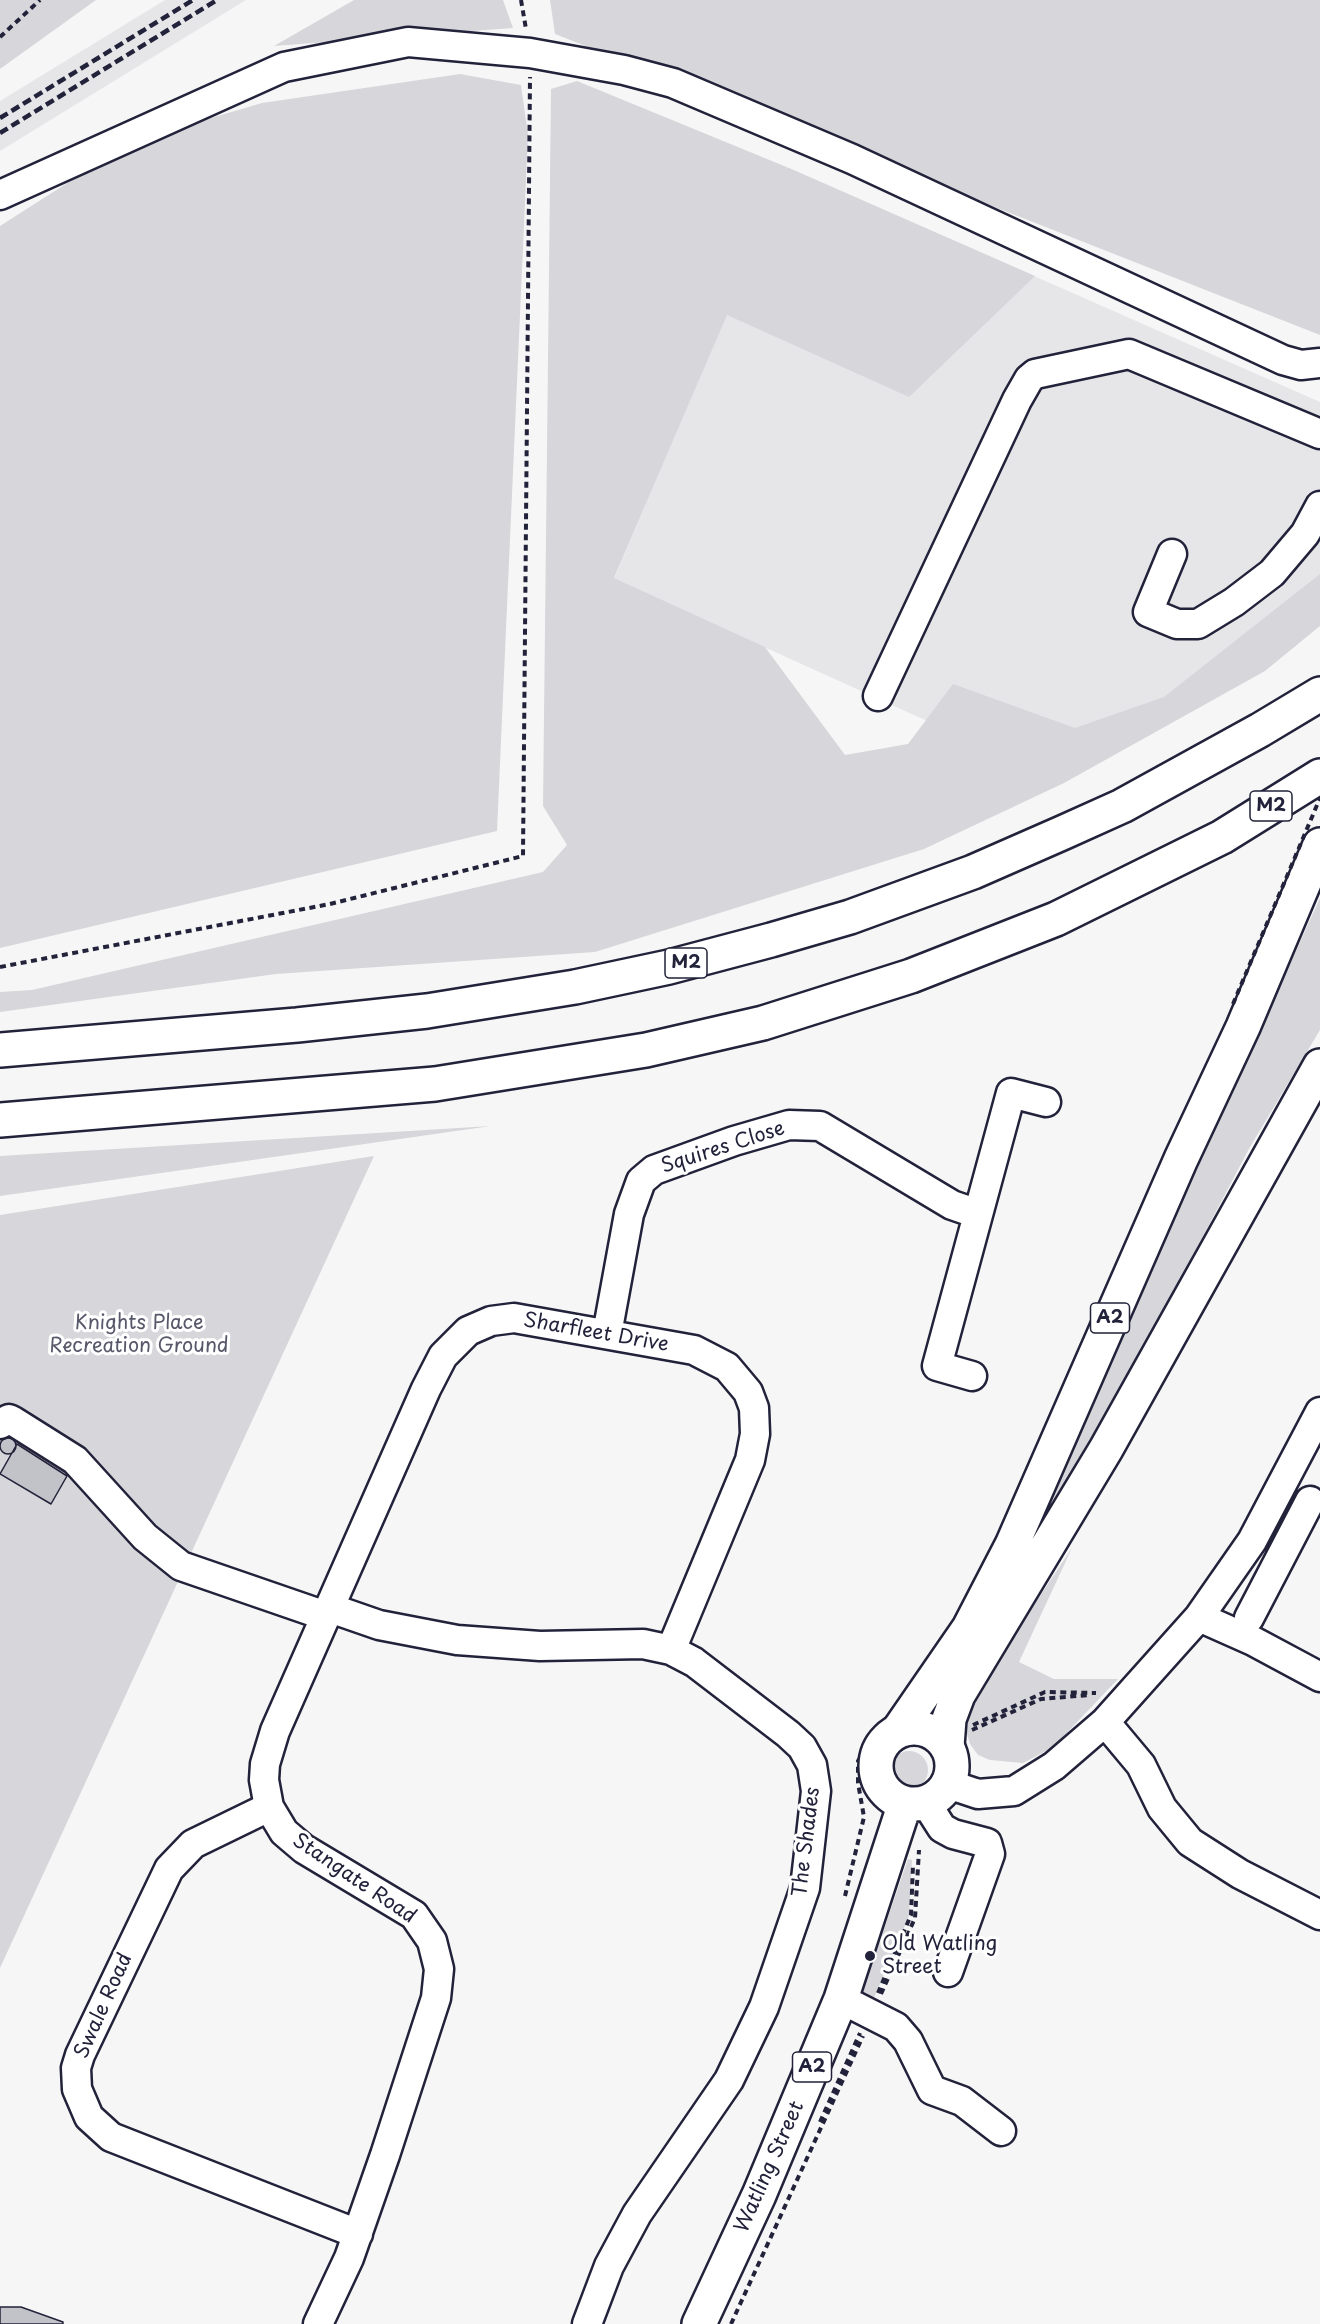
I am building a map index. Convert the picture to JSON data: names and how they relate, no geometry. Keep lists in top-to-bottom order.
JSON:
{
  "streets": {
    "main road": ["M2", "A2", "Watling Street"],
    "street": [
      "Squires Close",
      "Sharfleet Drive",
      "The Shades",
      "Stangate Road",
      "Swale Road"
    ]
  },
  "crossings": [
    ["Squires Close", "Sharfleet Drive"],
    ["A2", "Watling Street"],
    ["Sharfleet Drive", "The Shades"],
    ["Sharfleet Drive", "Stangate Road"],
    ["The Shades", "Stangate Road"],
    ["Stangate Road", "Swale Road"]
  ],
  "parks": ["Knights Place Recreation Ground"],
  "places": ["Old Watling Street"]
}
